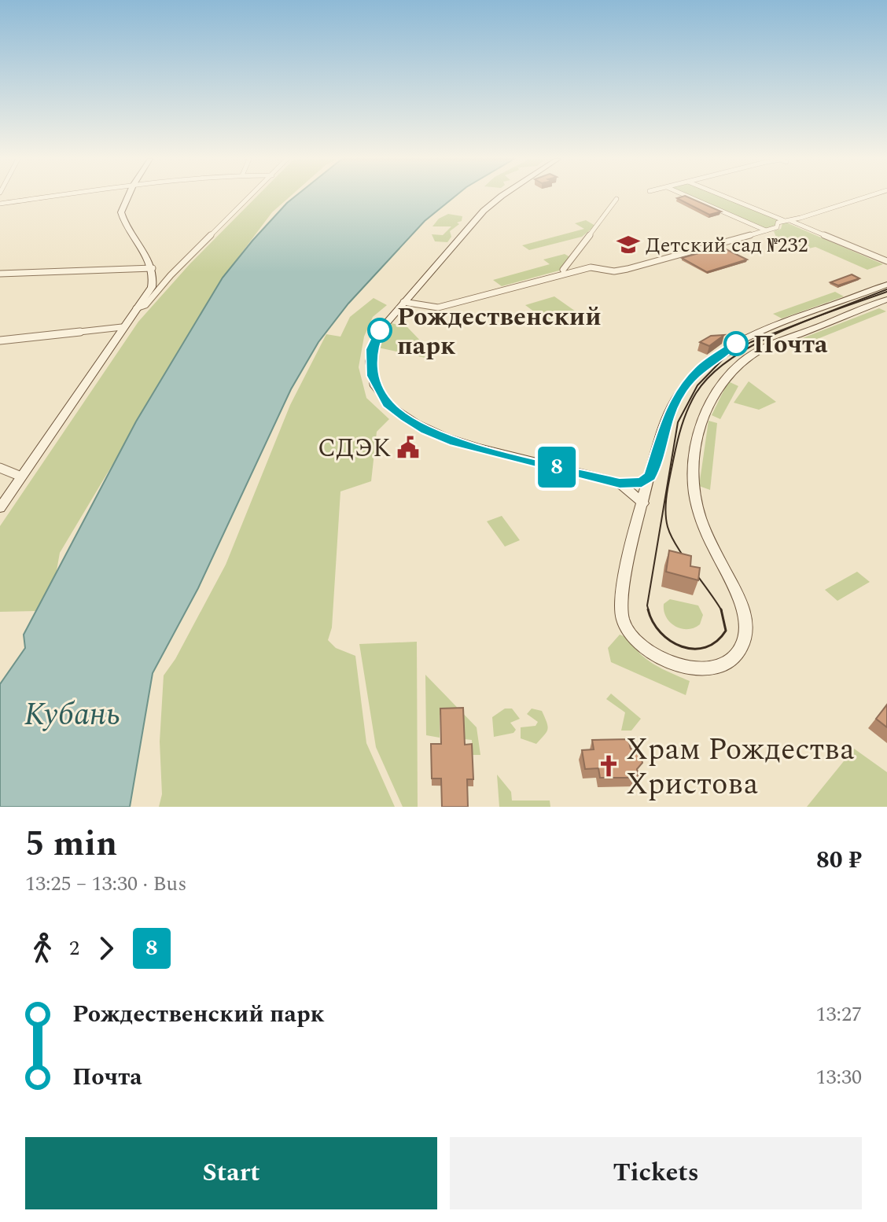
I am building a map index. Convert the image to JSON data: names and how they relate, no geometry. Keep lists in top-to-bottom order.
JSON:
{
  "water": ["Кубань"],
  "places": {
    "school or university": ["Детский сад №232"],
    "other": ["Рождественский парк", "Почта"],
    "public building": ["СДЭК"],
    "church": ["Храм Рождества Христова"]
  },
  "lines": ["bus line 8"],
  "page": {
    "on_map": "8",
    "heading": ["5 min", "13:25 – 13:30 · Bus", "80 ₽"],
    "legs": ["2", "8"],
    "list": [
      {
        "name": "Рождественский парк",
        "value": "13:27"
      },
      {
        "name": "Почта",
        "value": "13:30"
      }
    ],
    "buttons": ["Start", "Tickets"]
  }
}
